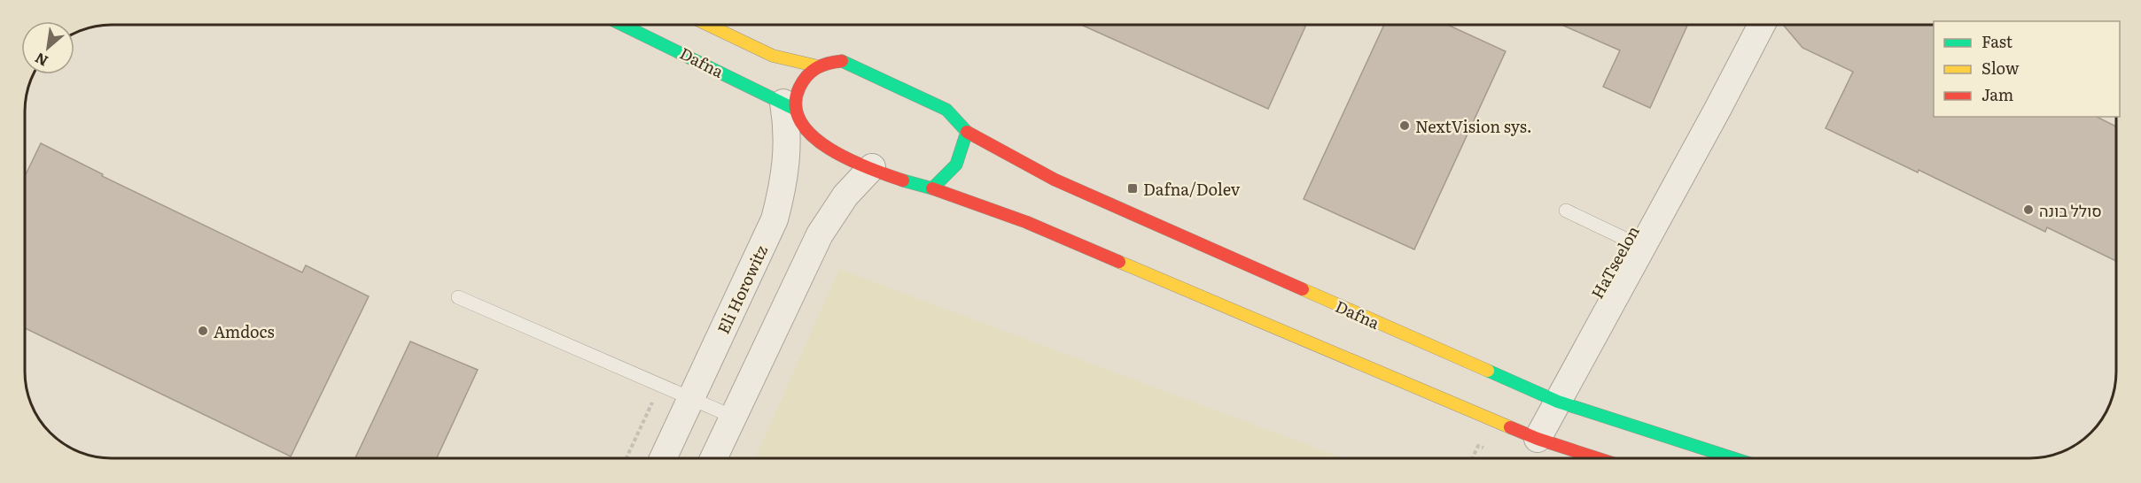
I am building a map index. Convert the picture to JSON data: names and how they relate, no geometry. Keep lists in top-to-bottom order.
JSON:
{
  "streets": {
    "street": ["Dafna", "HaTseelon", "Eli Horowitz"]
  },
  "crossings": [
    ["Dafna", "HaTseelon"],
    ["Dafna", "Eli Horowitz"]
  ],
  "places": {
    "other": ["NextVision sys.", "סולל בונה", "Amdocs"],
    "transit": ["Dafna/Dolev"]
  },
  "legend": ["Fast", "Slow", "Jam"],
  "north": "bottom left"
}
